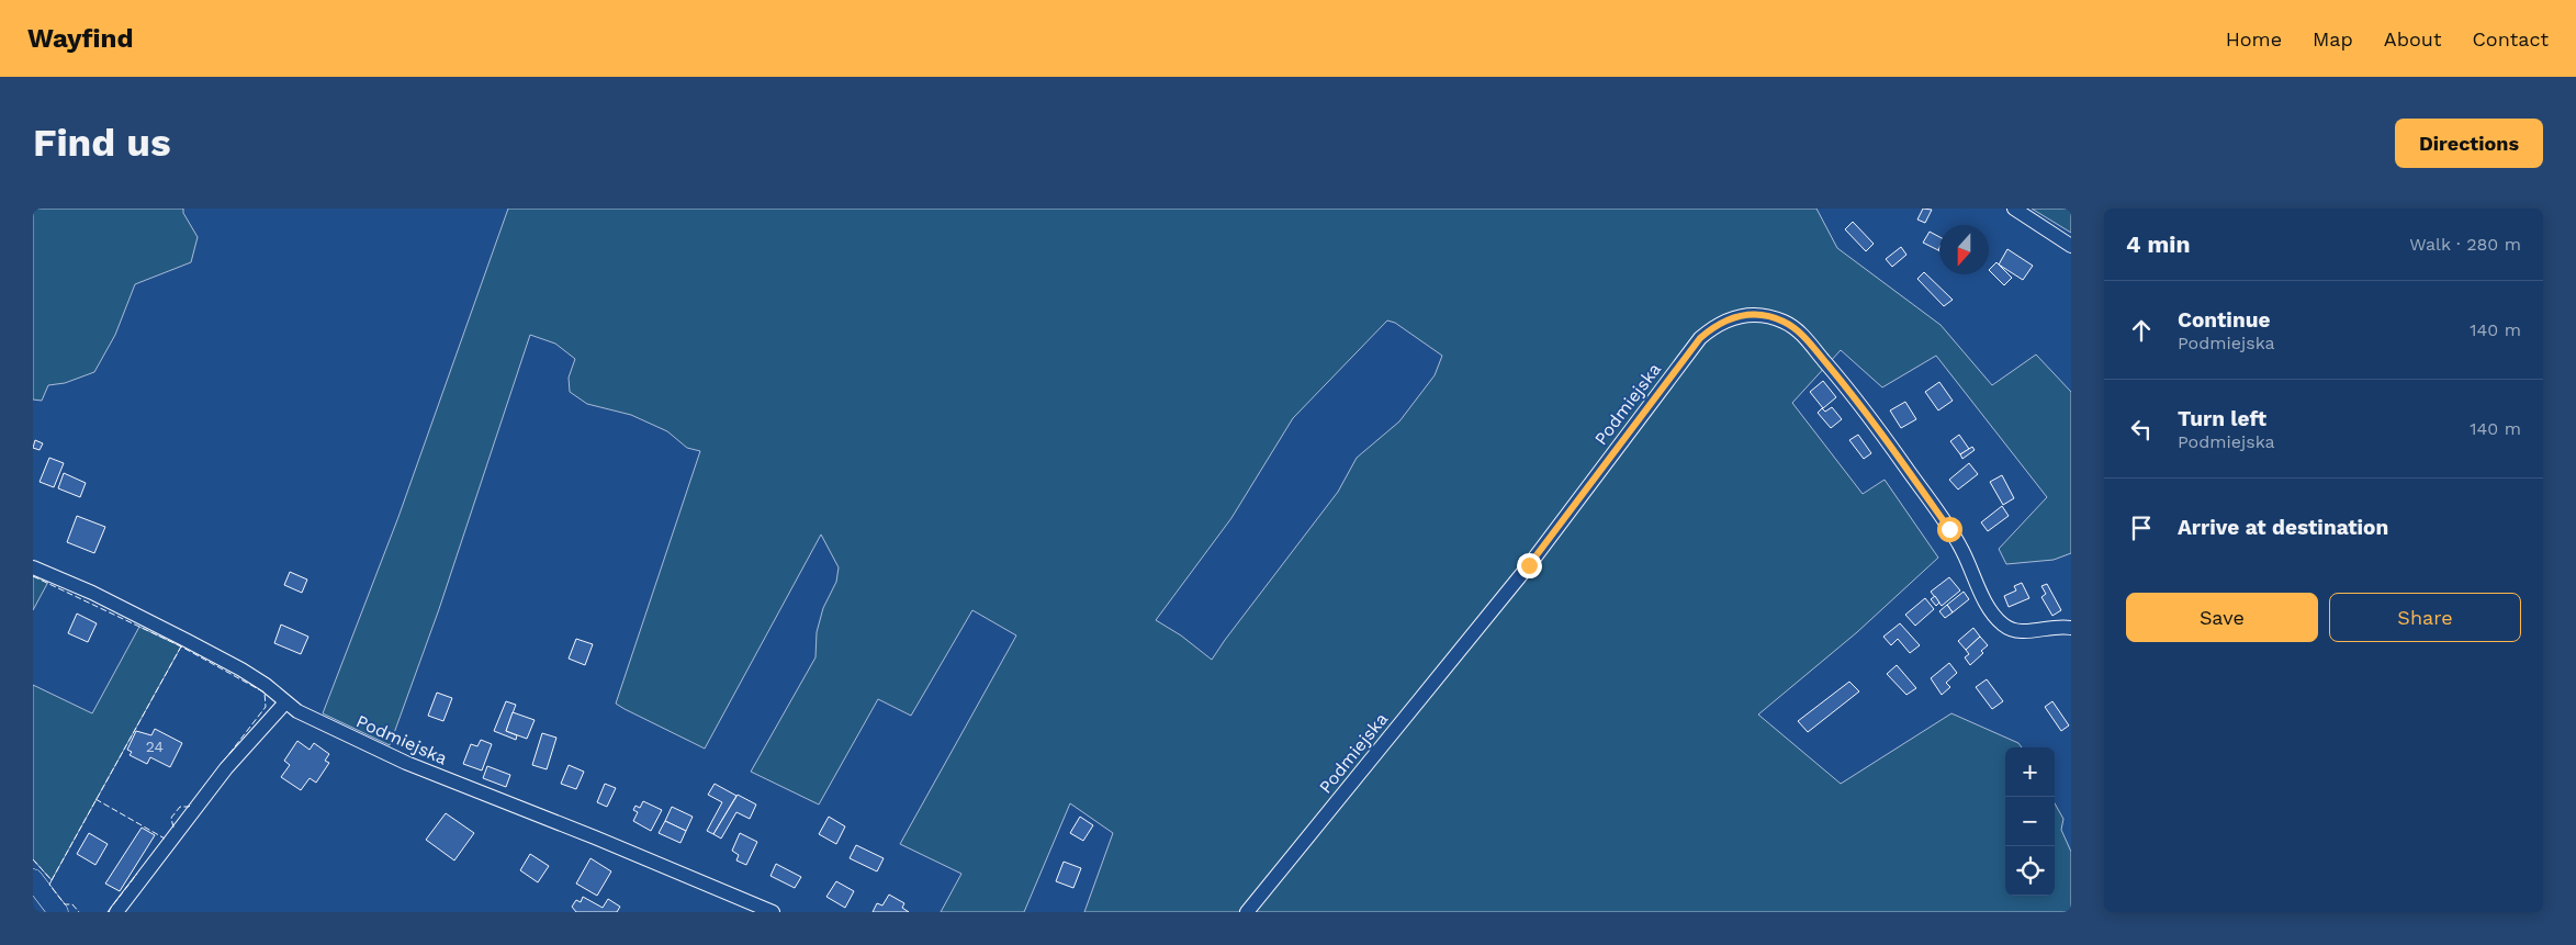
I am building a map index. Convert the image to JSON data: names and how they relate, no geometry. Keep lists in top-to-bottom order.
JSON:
{
  "streets": {
    "street": ["Podmiejska"]
  },
  "house_numbers": ["24"],
  "north": "bottom",
  "page": {
    "header": "Wayfind",
    "nav": [
      "Home",
      "Map",
      "About",
      "Contact"
    ],
    "buttons": [
      "Directions",
      ["Save", "Share"]
    ],
    "title": "Find us",
    "heading": ["4 min", "Walk · 280 m"],
    "list": [
      ["Continue", "Podmiejska", "140 m"],
      ["Turn left", "Podmiejska", "140 m"],
      "Arrive at destination"
    ],
    "map_buttons": ["+", "−"]
  }
}
